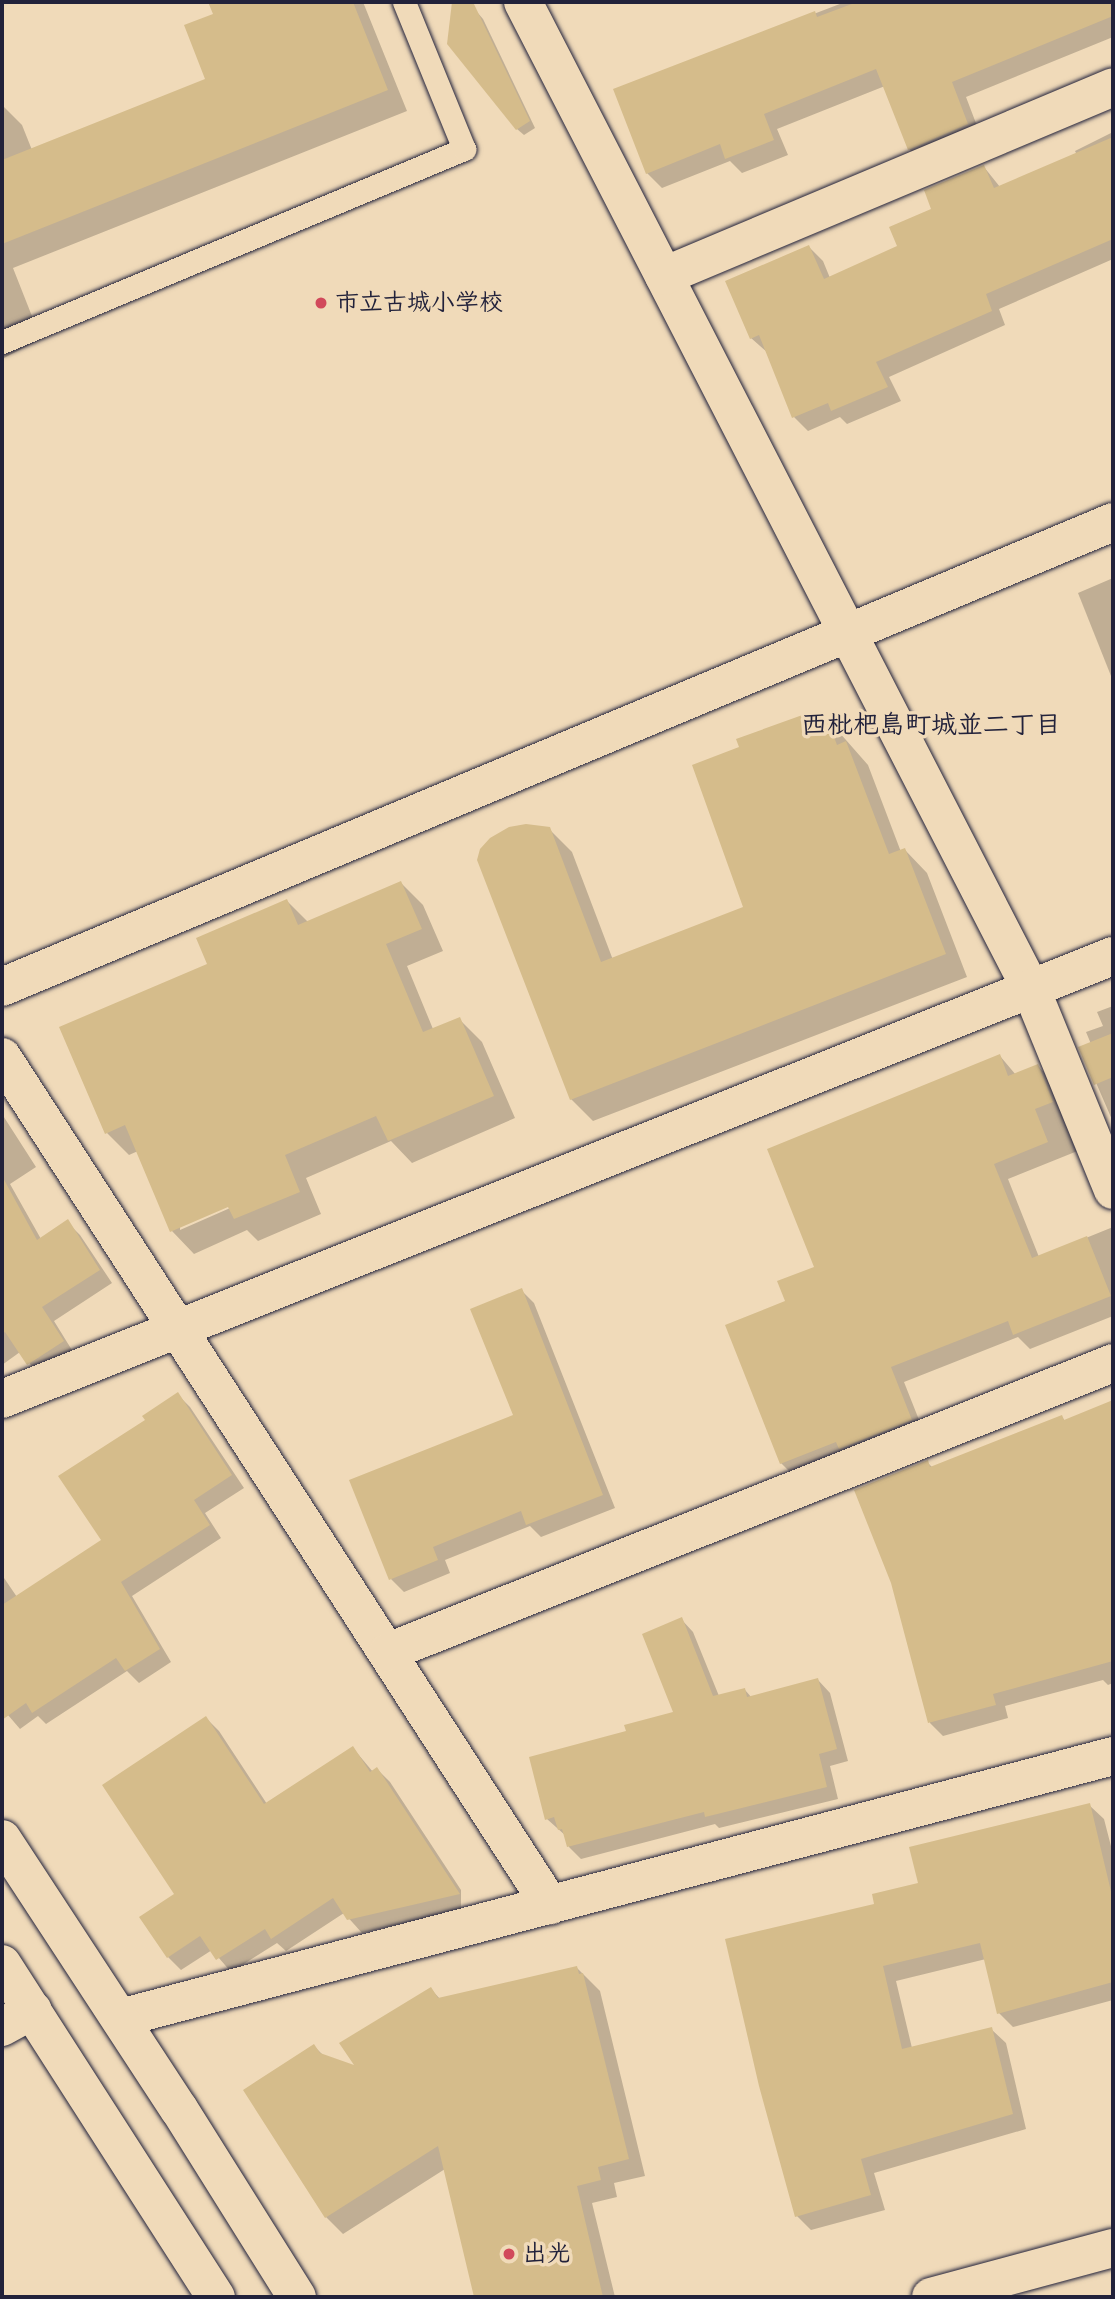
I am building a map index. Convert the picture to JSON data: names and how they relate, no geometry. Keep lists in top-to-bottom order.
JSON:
{
  "districts": ["西枇杷島町城並二丁目"],
  "places": ["市立古城小学校", "出光"]
}
